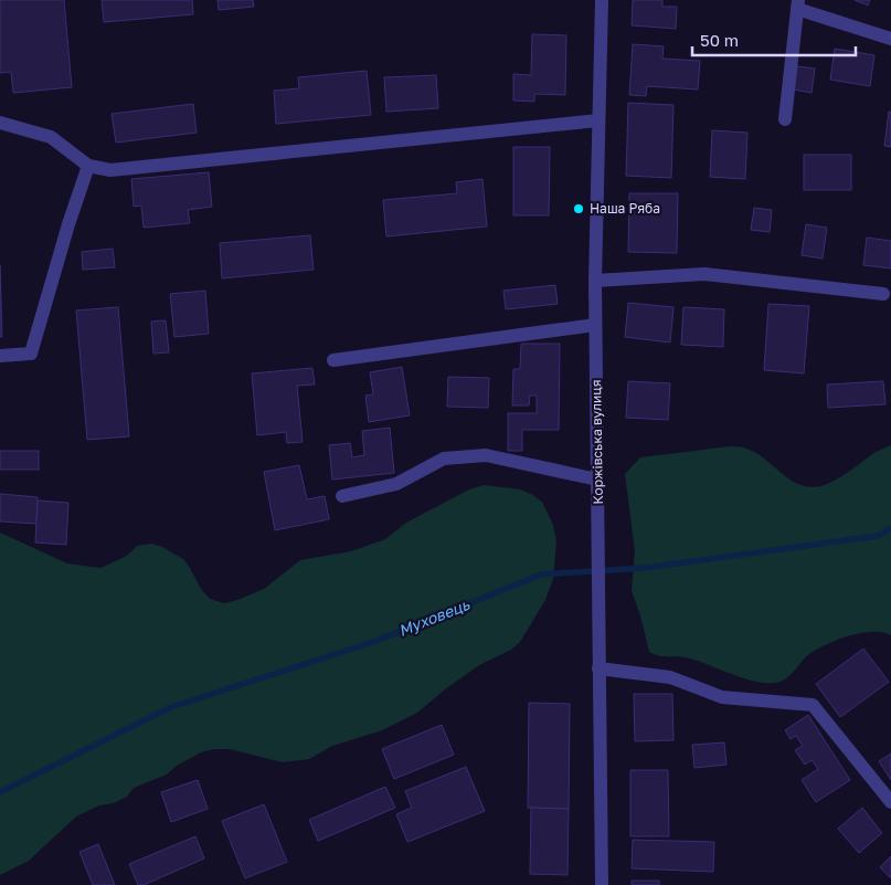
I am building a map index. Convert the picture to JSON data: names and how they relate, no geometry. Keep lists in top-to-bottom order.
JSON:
{
  "streets": {
    "street": ["Коржівська вулиця"]
  },
  "water": ["Муховець"],
  "places": ["Наша Ряба"],
  "scale_bar": "50 m"
}
